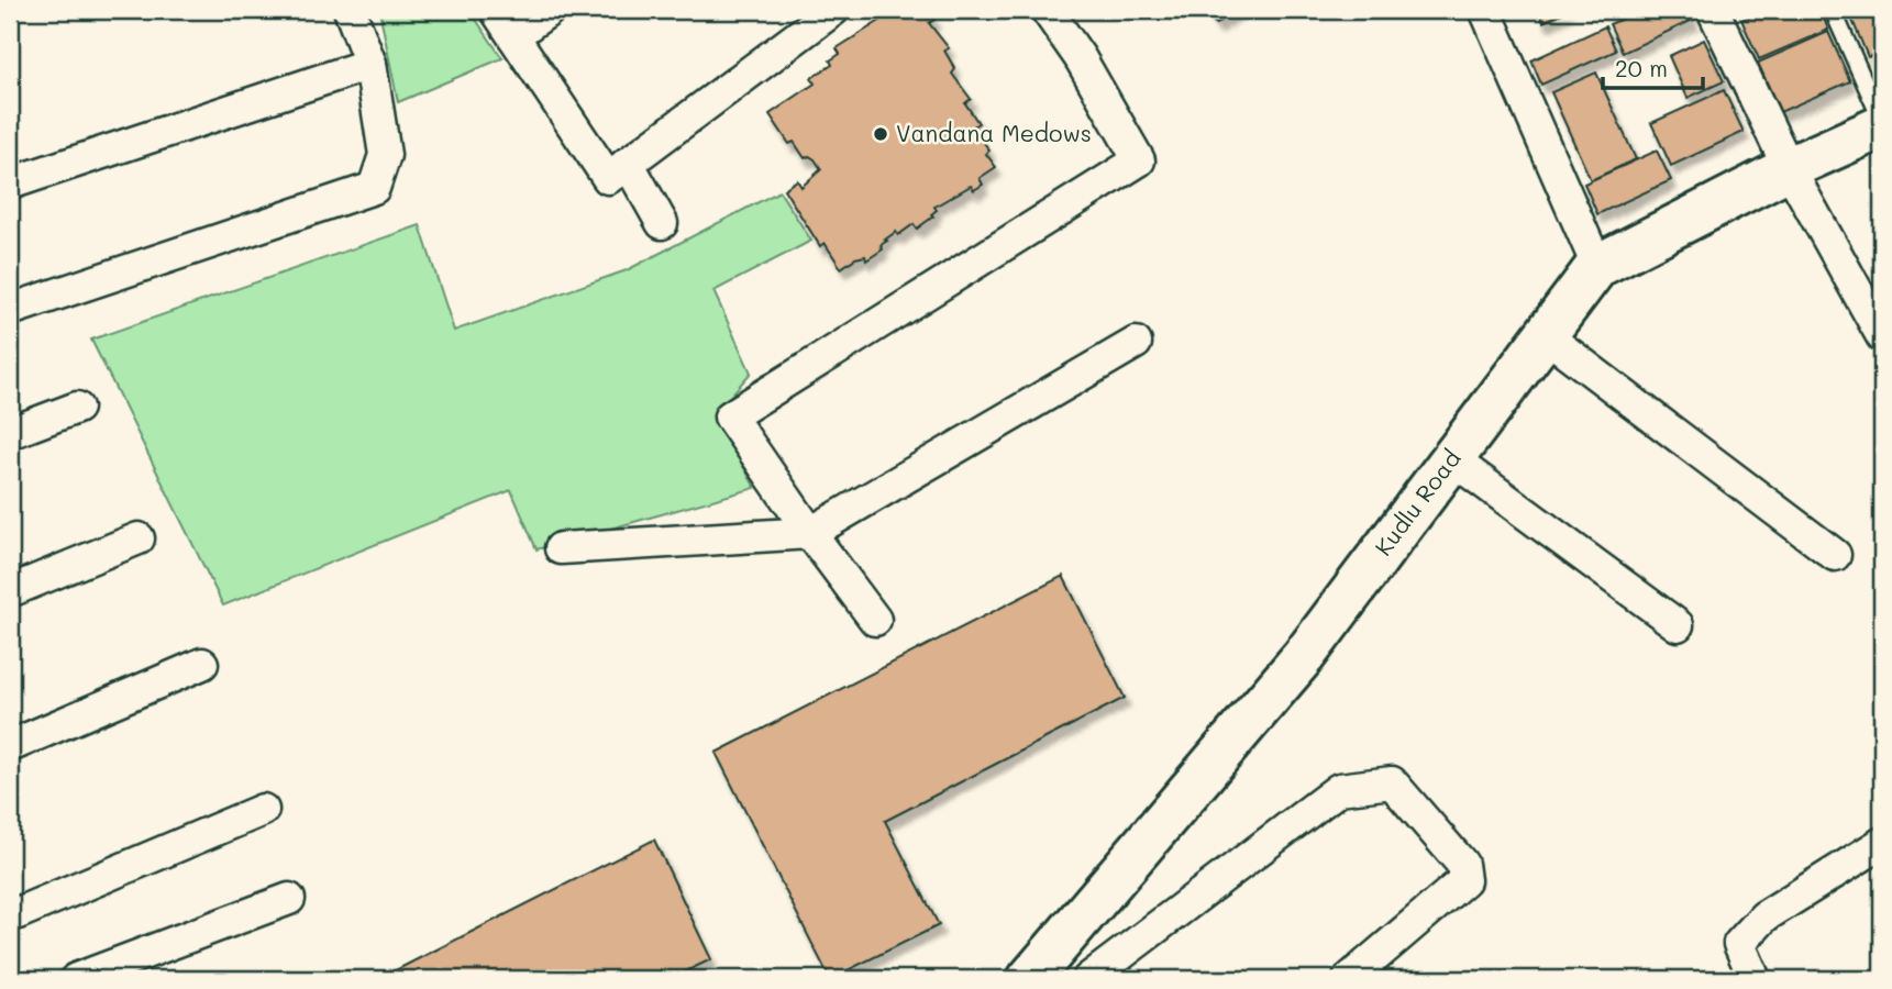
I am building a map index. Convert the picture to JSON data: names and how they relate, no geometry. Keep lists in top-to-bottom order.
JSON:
{
  "streets": {
    "street": ["Kudlu Road"]
  },
  "places": ["Vandana Medows"],
  "scale_bar": "20 m"
}
